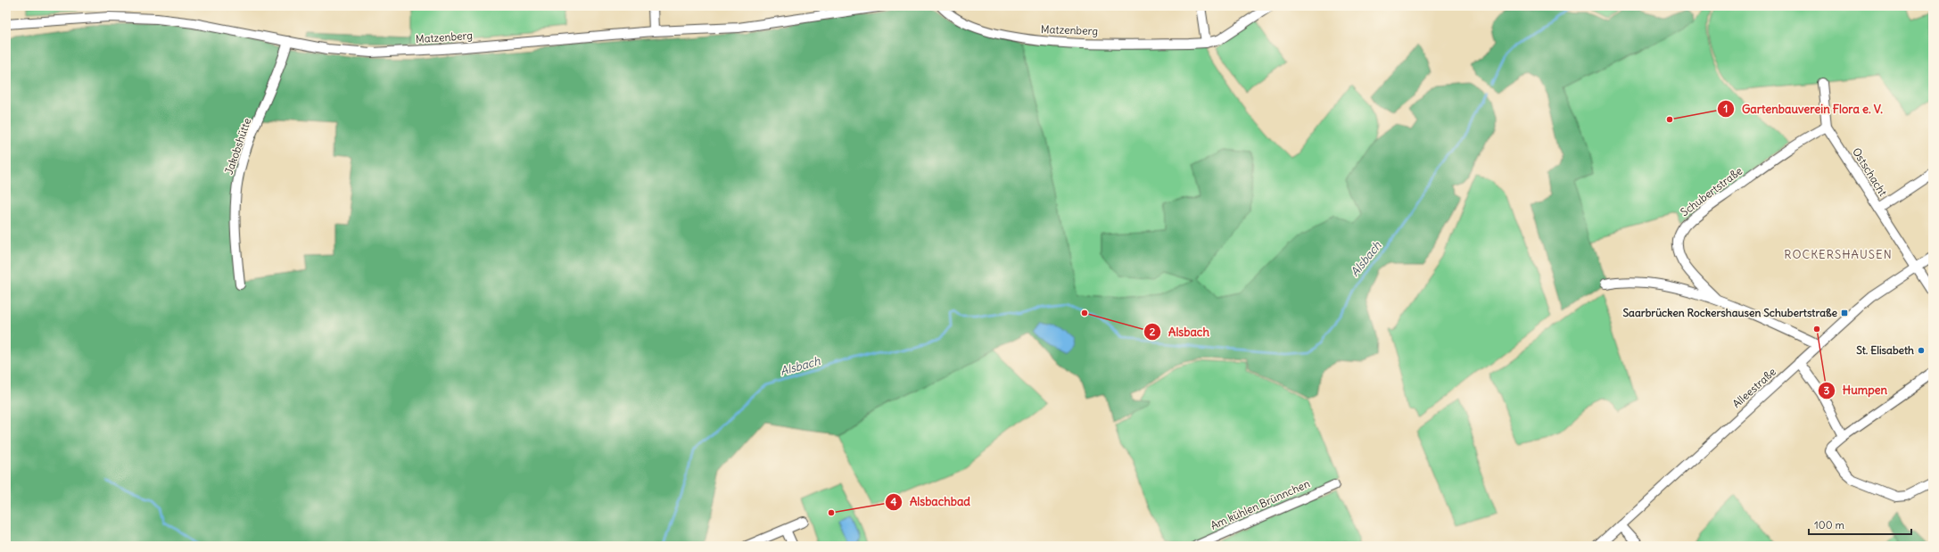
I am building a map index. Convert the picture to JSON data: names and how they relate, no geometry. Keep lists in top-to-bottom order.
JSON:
{
  "streets": {
    "street": [
      "Matzenberg",
      "Jakobshütte",
      "Ostschacht",
      "Schubertstraße",
      "Alleestraße",
      "Am kühlen Brünnchen"
    ]
  },
  "crossings": [
    ["Matzenberg", "Jakobshütte"],
    ["Ostschacht", "Schubertstraße"],
    ["Ostschacht", "Alleestraße"],
    ["Schubertstraße", "Alleestraße"]
  ],
  "districts": ["ROCKERSHAUSEN"],
  "water": ["Alsbach"],
  "places": {
    "other": [
      "Gartenbauverein Flora e. V.",
      "Alsbach",
      "Humpen",
      "St. Elisabeth",
      "Alsbachbad"
    ],
    "transit": ["Saarbrücken Rockershausen Schubertstraße"]
  },
  "scale_bar": "100 m"
}
